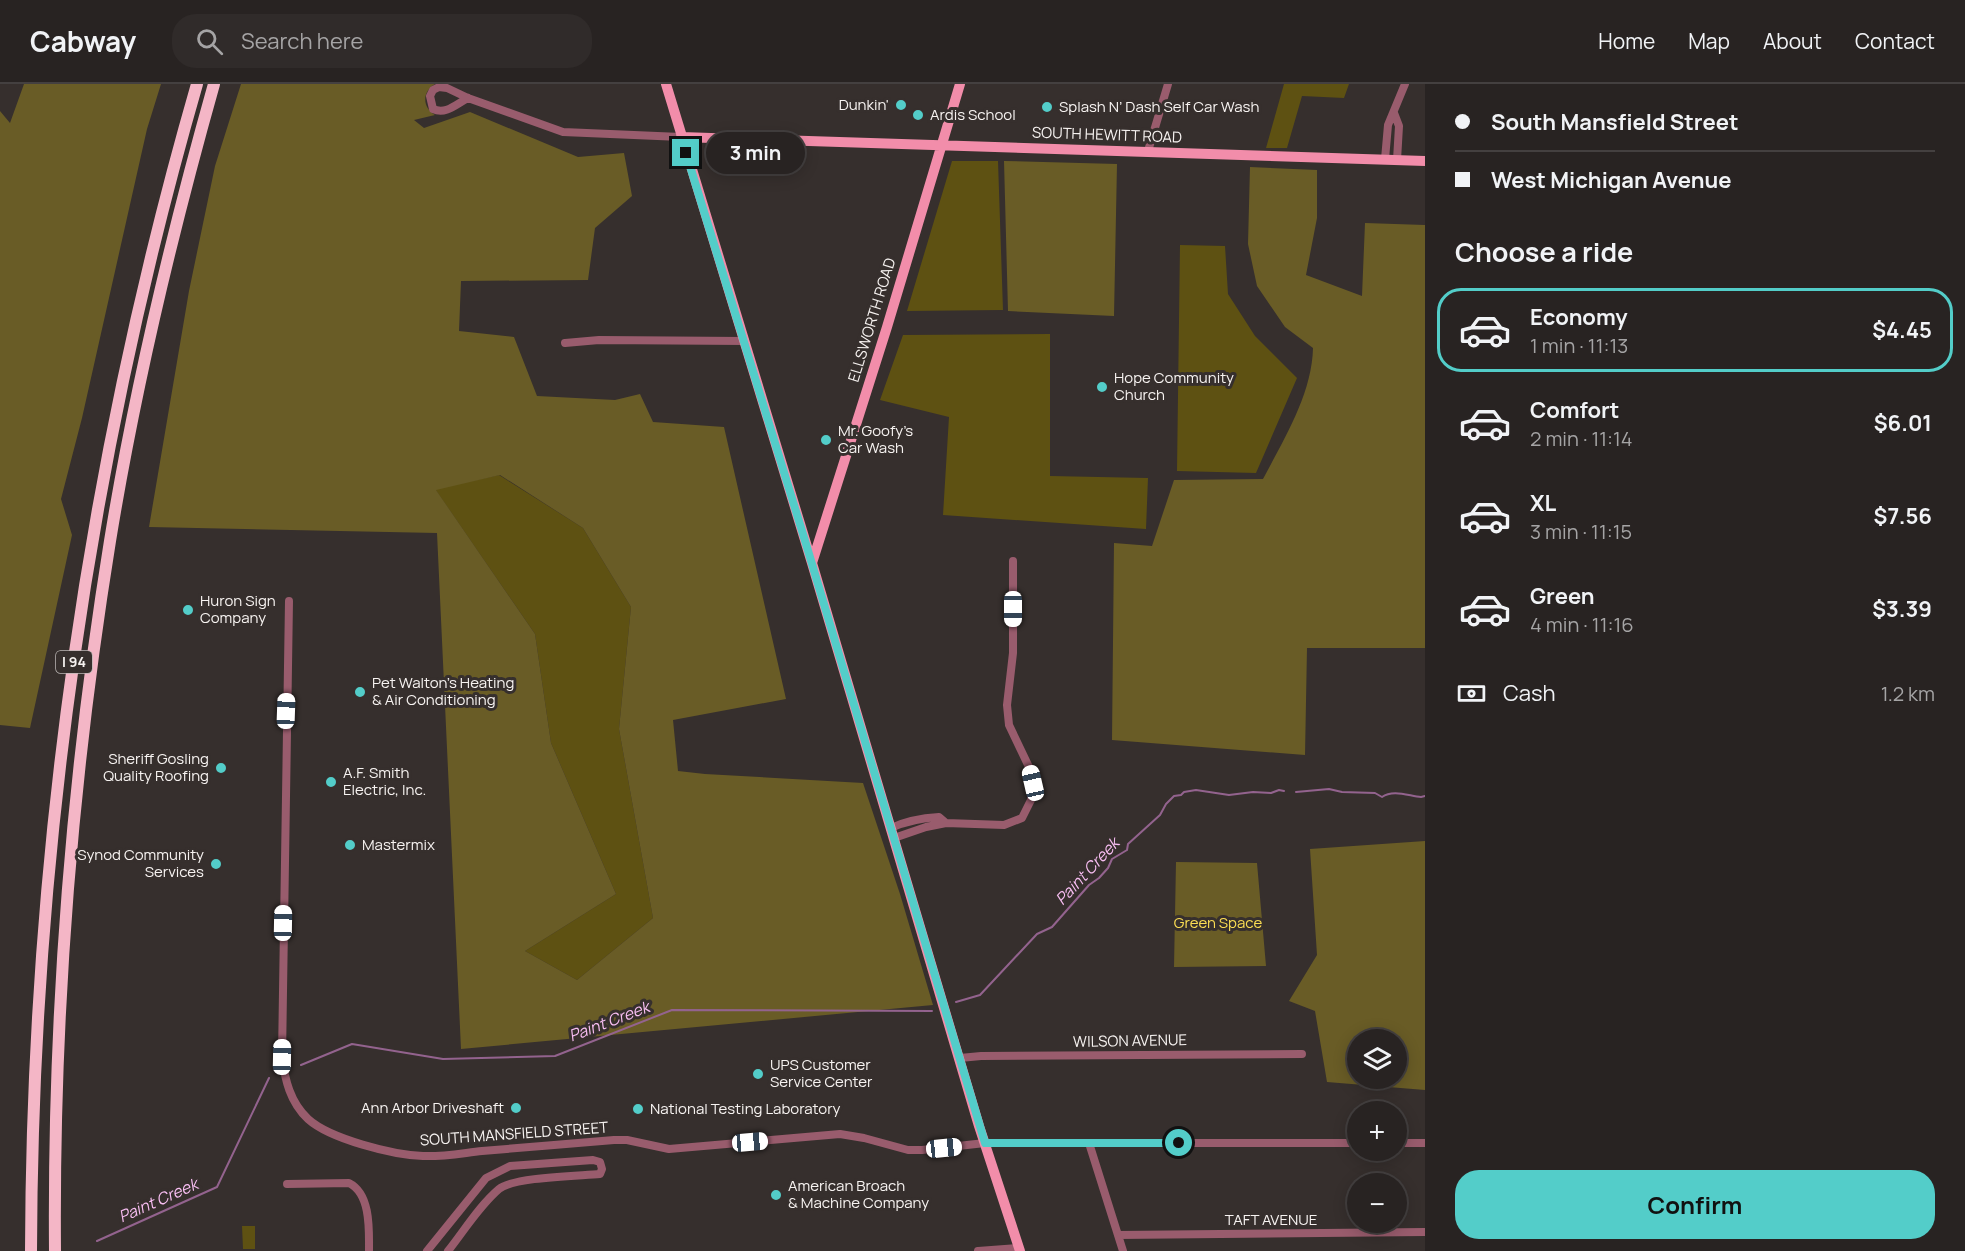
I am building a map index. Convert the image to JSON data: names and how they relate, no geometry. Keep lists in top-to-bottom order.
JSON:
{
  "streets": {
    "highway": ["I 94"],
    "main road": ["SOUTH HEWITT ROAD", "ELLSWORTH ROAD"],
    "street": ["WILSON AVENUE", "SOUTH MANSFIELD STREET", "TAFT AVENUE"]
  },
  "crossings": [
    ["SOUTH HEWITT ROAD", "ELLSWORTH ROAD"]
  ],
  "water": ["Paint Creek"],
  "parks": ["Green Space"],
  "places": [
    "Dunkin'",
    "Splash N’ Dash Self Car Wash",
    "Ardis School",
    "Hope Community Church",
    "Mr. Goofy’s Car Wash",
    "Huron Sign Company",
    "Pet Walton's Heating & Air Conditioning",
    "Sheriff Gosling Quality Roofing",
    "A.F. Smith Electric, Inc.",
    "Mastermix",
    "Synod Community Services",
    "UPS Customer Service Center",
    "Ann Arbor Driveshaft",
    "National Testing Laboratory",
    "American Broach & Machine Company"
  ],
  "page": {
    "header": "Cabway",
    "search": "Search here",
    "nav": [
      "Home",
      "Map",
      "About",
      "Contact"
    ],
    "banner": ["South Mansfield Street", "West Michigan Avenue"],
    "bubble": "3 min",
    "heading": "Choose a ride",
    "list": [
      {
        "name": "Economy",
        "note": "1 min · 11:13",
        "value": "$4.45"
      },
      {
        "name": "Comfort",
        "note": "2 min · 11:14",
        "value": "$6.01"
      },
      {
        "name": "XL",
        "note": "3 min · 11:15",
        "value": "$7.56"
      },
      {
        "name": "Green",
        "note": "4 min · 11:16",
        "value": "$3.39"
      }
    ],
    "pay": ["Cash", "1.2 km"],
    "map_buttons": ["+", "−"],
    "buttons": "Confirm"
  }
}
